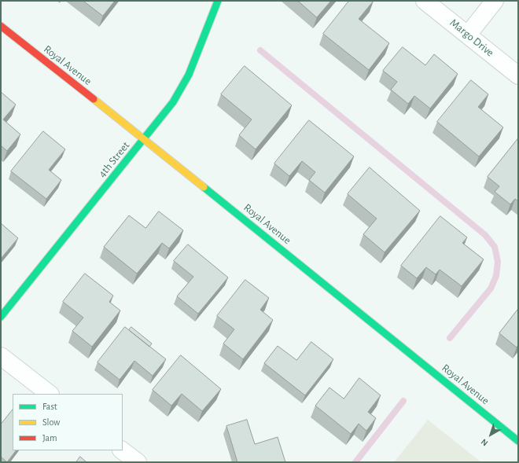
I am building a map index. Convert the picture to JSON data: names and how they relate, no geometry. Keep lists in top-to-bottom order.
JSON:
{
  "streets": {
    "main road": ["Royal Avenue", "4th Street"],
    "street": ["Margo Drive"]
  },
  "crossings": [
    ["Royal Avenue", "4th Street"]
  ],
  "legend": ["Fast", "Slow", "Jam"],
  "north": "bottom left"
}
